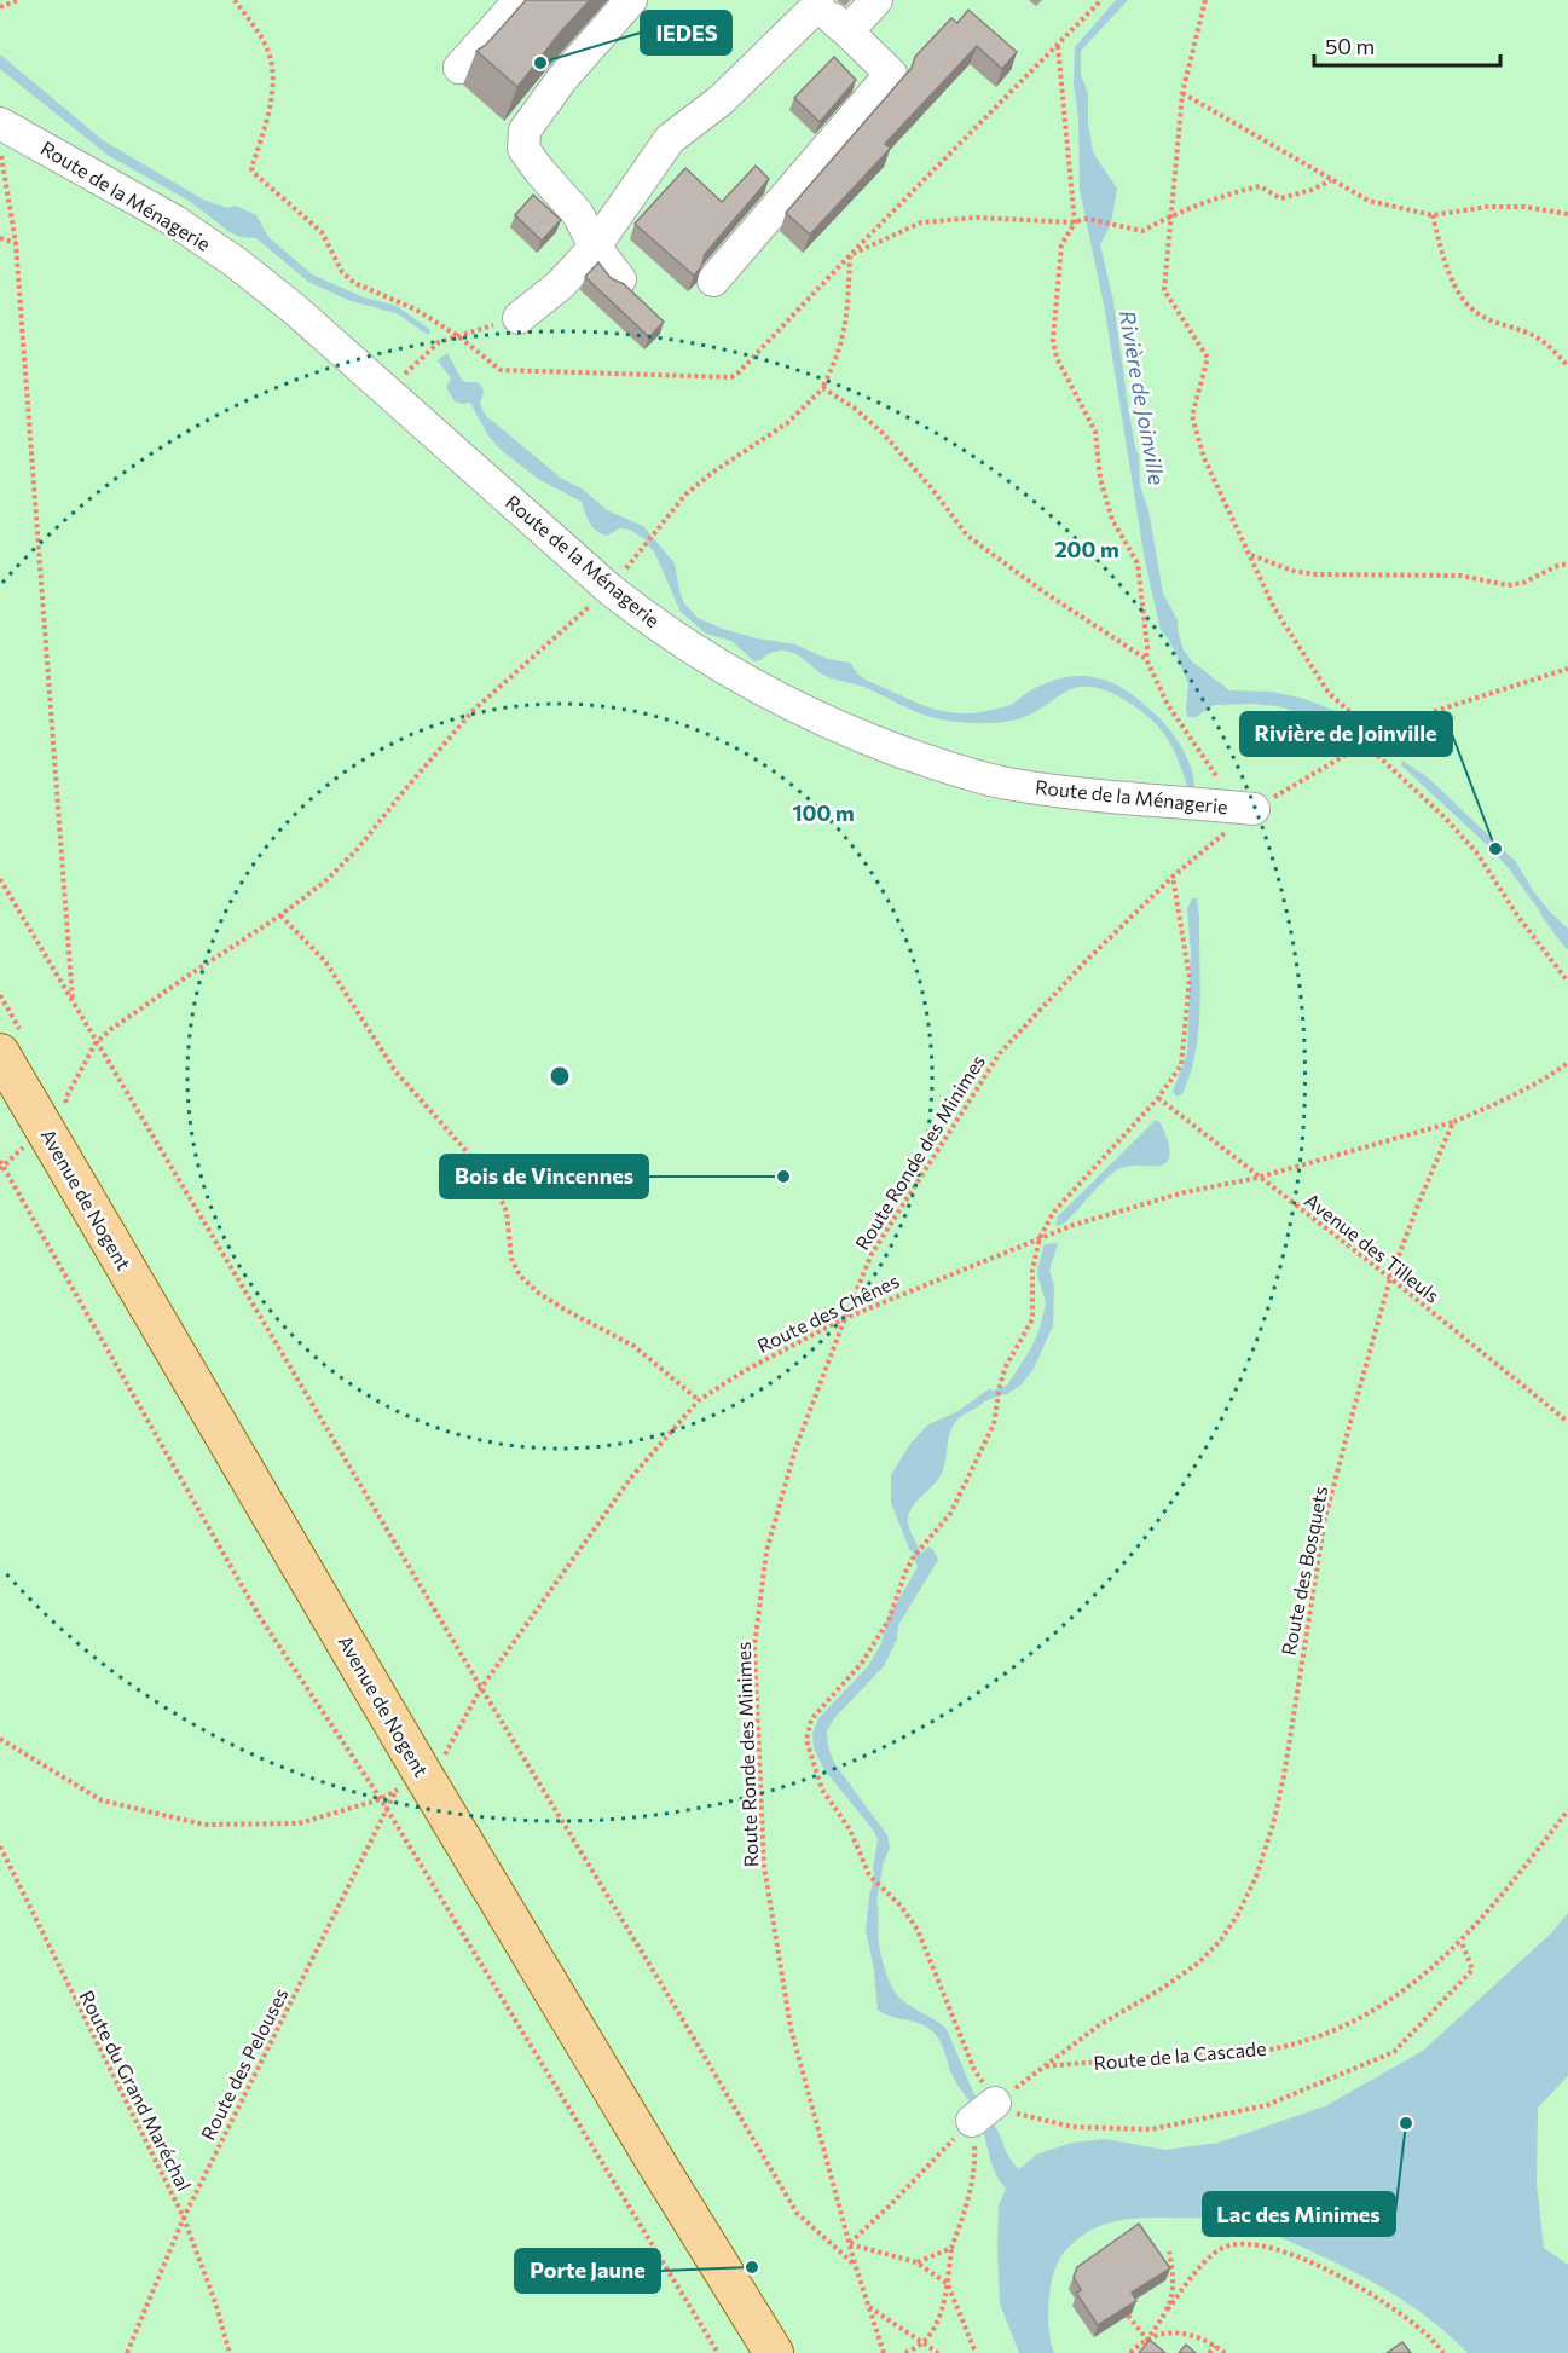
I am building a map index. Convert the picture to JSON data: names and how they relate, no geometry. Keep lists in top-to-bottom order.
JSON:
{
  "streets": {
    "main road": ["Avenue de Nogent"],
    "lane": ["Route de la Ménagerie"],
    "path": [
      "Route Ronde des Minimes",
      "Avenue des Tilleuls",
      "Route des Chênes",
      "Route des Bosquets",
      "Route de la Cascade",
      "Route des Pelouses",
      "Route du Grand Maréchal"
    ]
  },
  "crossings": [
    ["Route de la Ménagerie", "Route Ronde des Minimes"],
    ["Route Ronde des Minimes", "Route des Chênes"],
    ["Avenue de Nogent", "Route des Chênes"],
    ["Avenue de Nogent", "Route des Pelouses"],
    ["Avenue des Tilleuls", "Route des Chênes"],
    ["Avenue des Tilleuls", "Route des Bosquets"],
    ["Route des Chênes", "Route des Bosquets"],
    ["Route des Chênes", "Route des Pelouses"],
    ["Route des Bosquets", "Route de la Cascade"],
    ["Route des Pelouses", "Route du Grand Maréchal"]
  ],
  "water": ["Rivière de Joinville"],
  "places": [
    "IEDES",
    "Rivière de Joinville",
    "Bois de Vincennes",
    "Lac des Minimes",
    "Porte Jaune"
  ],
  "scale_bar": "50 m",
  "rings": ["200 m", "100 m"]
}
